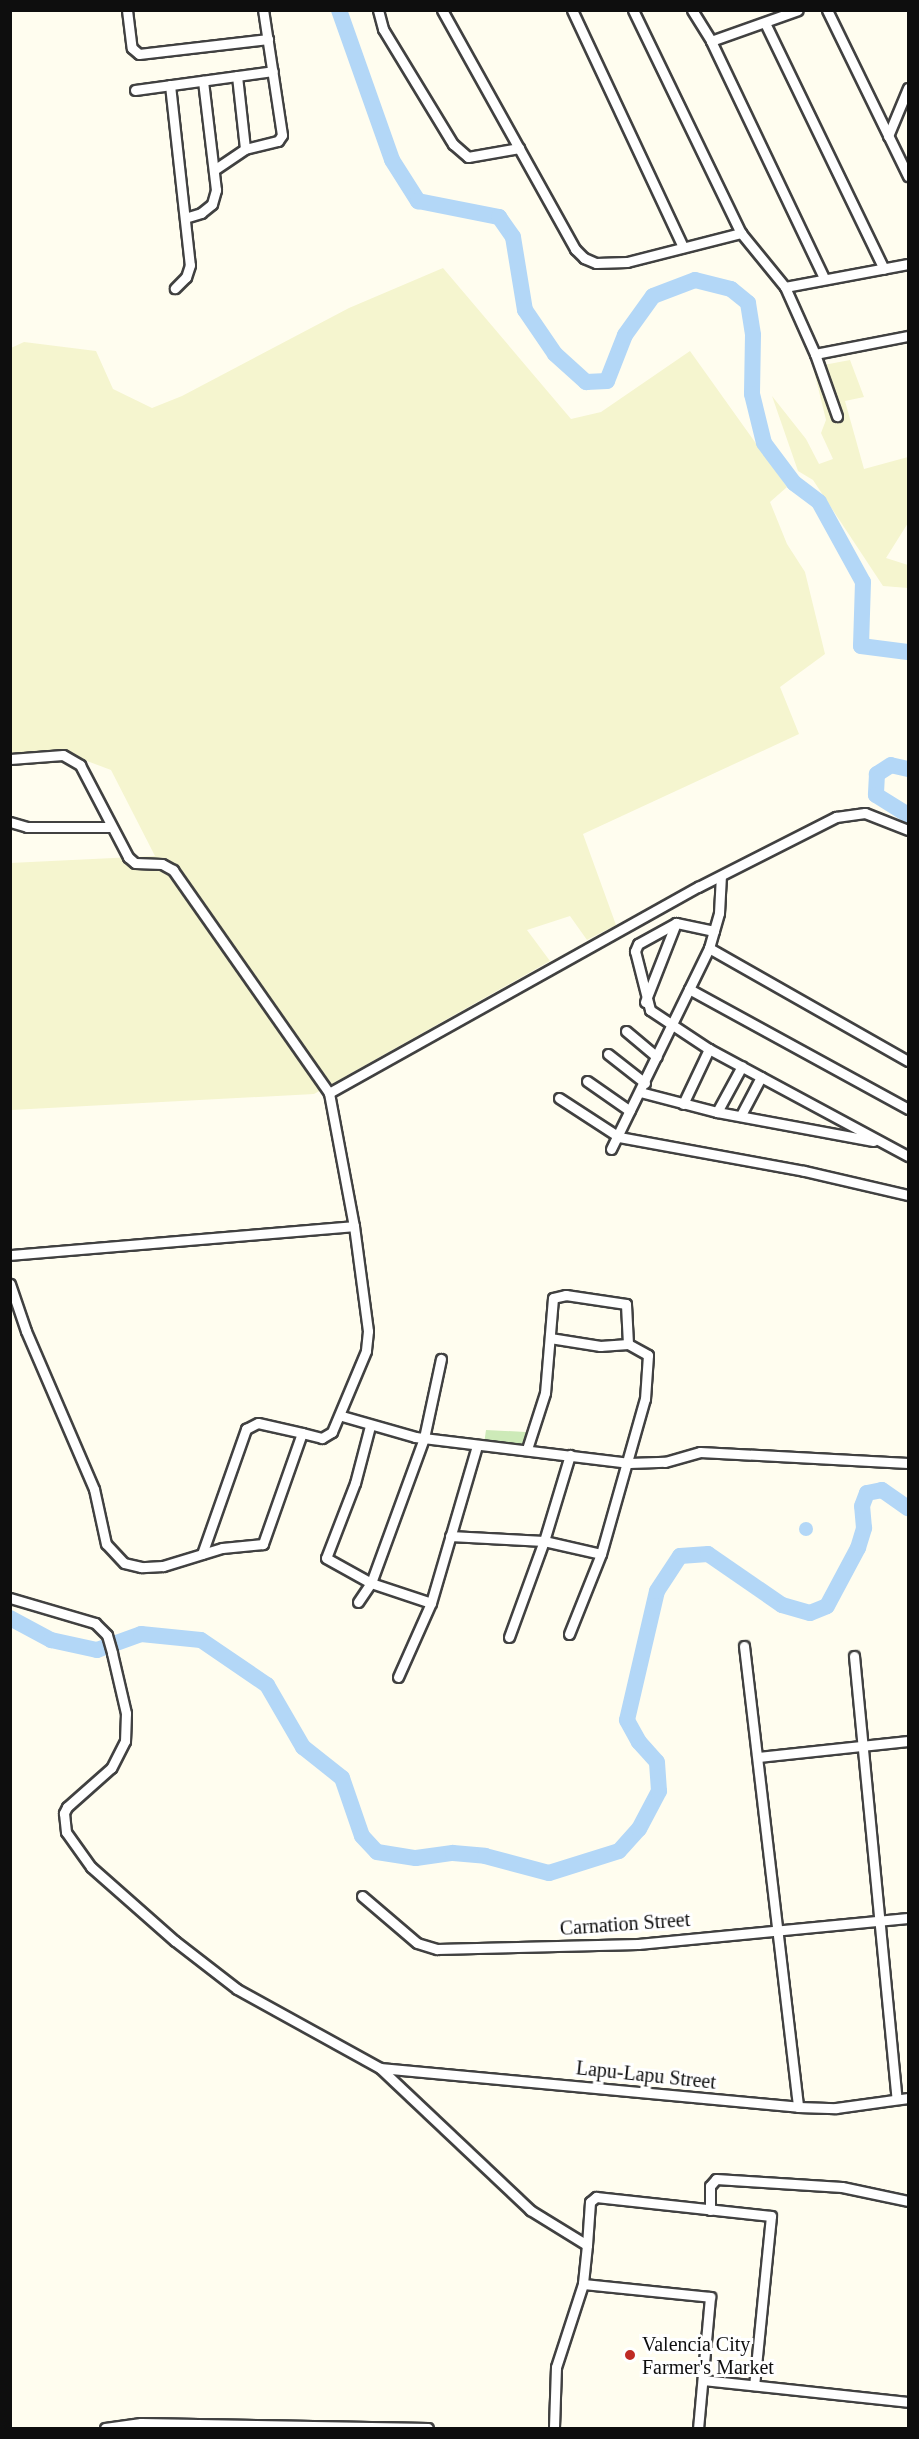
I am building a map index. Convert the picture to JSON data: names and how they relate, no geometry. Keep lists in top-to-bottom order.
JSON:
{
  "streets": {
    "street": ["Carnation Street", "Lapu-Lapu Street"]
  },
  "places": ["Valencia City Farmer's Market"]
}
